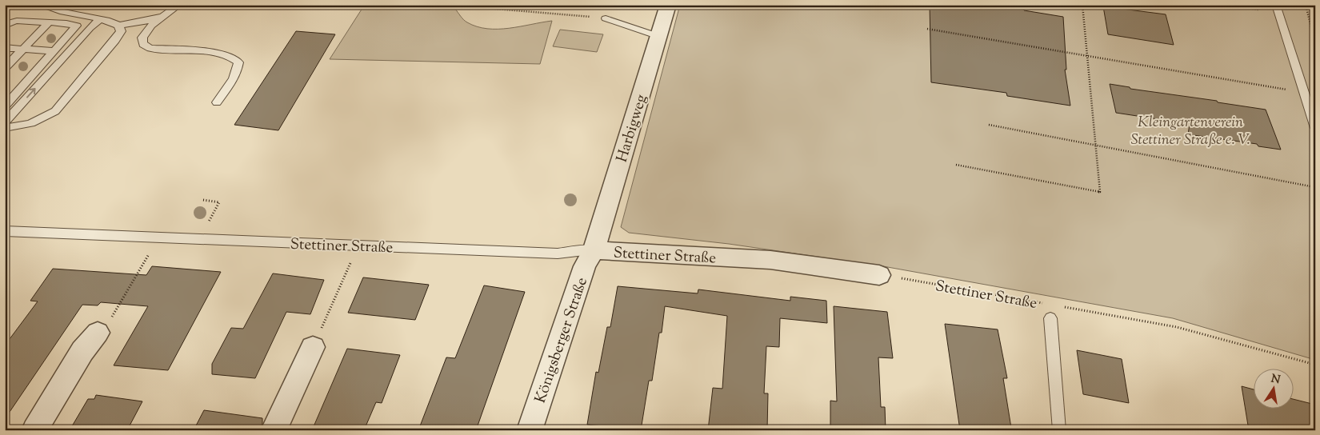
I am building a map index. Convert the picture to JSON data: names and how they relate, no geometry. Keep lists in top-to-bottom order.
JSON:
{
  "streets": {
    "street": ["Harbigweg", "Stettiner Straße", "Königsberger Straße"]
  },
  "crossings": [
    ["Harbigweg", "Stettiner Straße"],
    ["Harbigweg", "Königsberger Straße"],
    ["Stettiner Straße", "Königsberger Straße"]
  ],
  "parks": ["Kleingartenverein Stettiner Straße e. V."],
  "north": "top"
}
